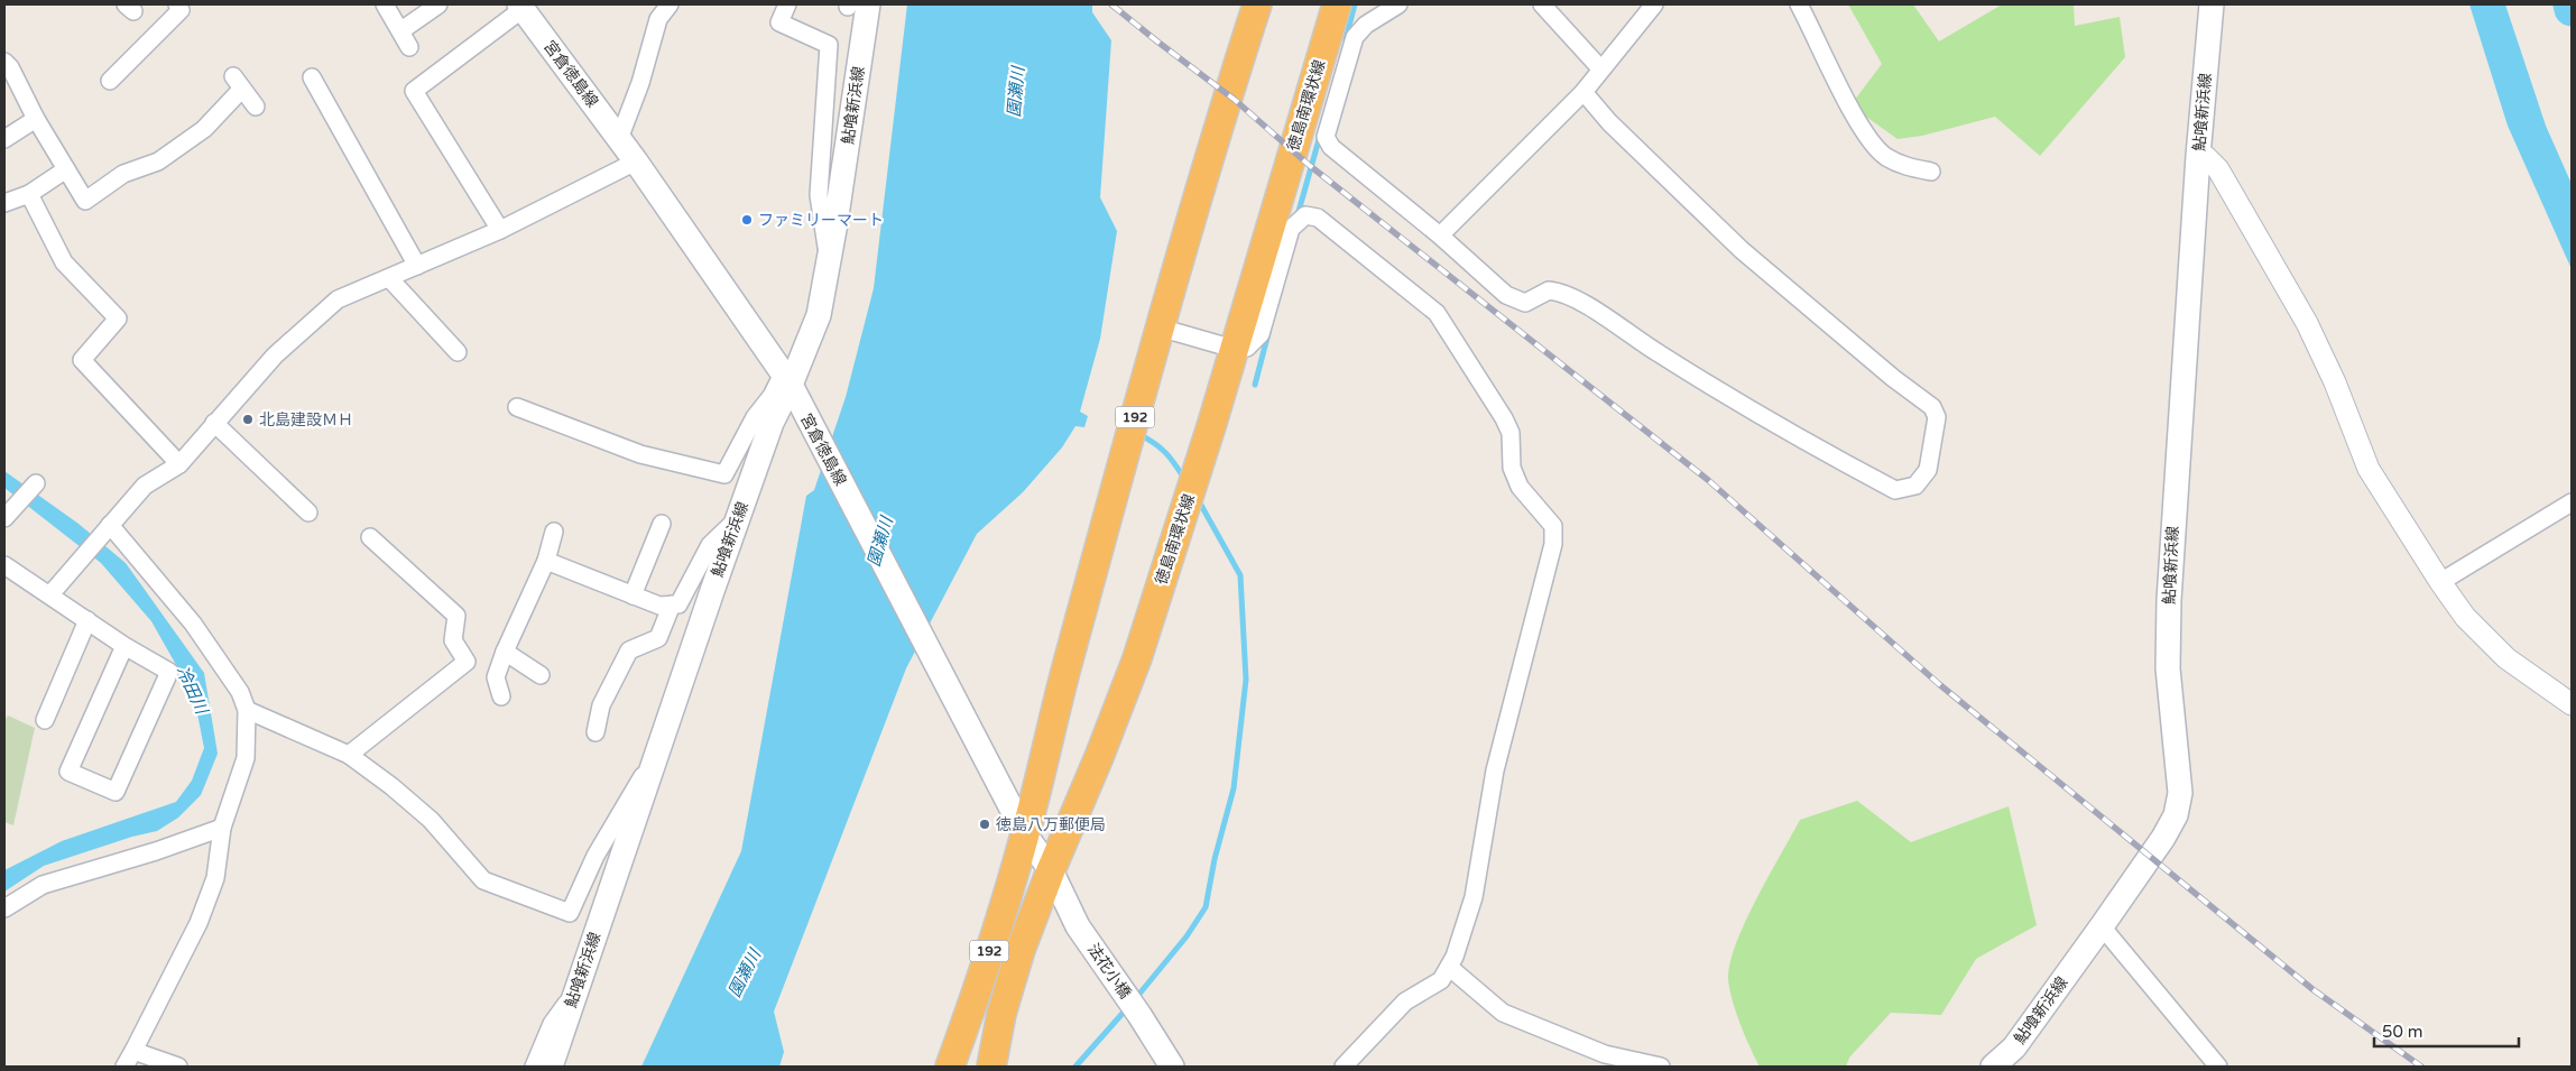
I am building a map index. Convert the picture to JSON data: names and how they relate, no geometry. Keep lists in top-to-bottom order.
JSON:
{
  "streets": {
    "highway": ["徳島南環状線", "192"],
    "main road": ["宮倉徳島線", "鮎喰新浜線", "法花小橋"]
  },
  "crossings": [
    ["宮倉徳島線", "鮎喰新浜線"],
    ["宮倉徳島線", "徳島南環状線"],
    ["宮倉徳島線", "192"],
    ["宮倉徳島線", "法花小橋"]
  ],
  "water": ["園瀬川", "冷田川"],
  "places": ["ファミリーマート", "北島建設ＭＨ", "徳島八万郵便局"],
  "scale_bar": "50 m"
}
